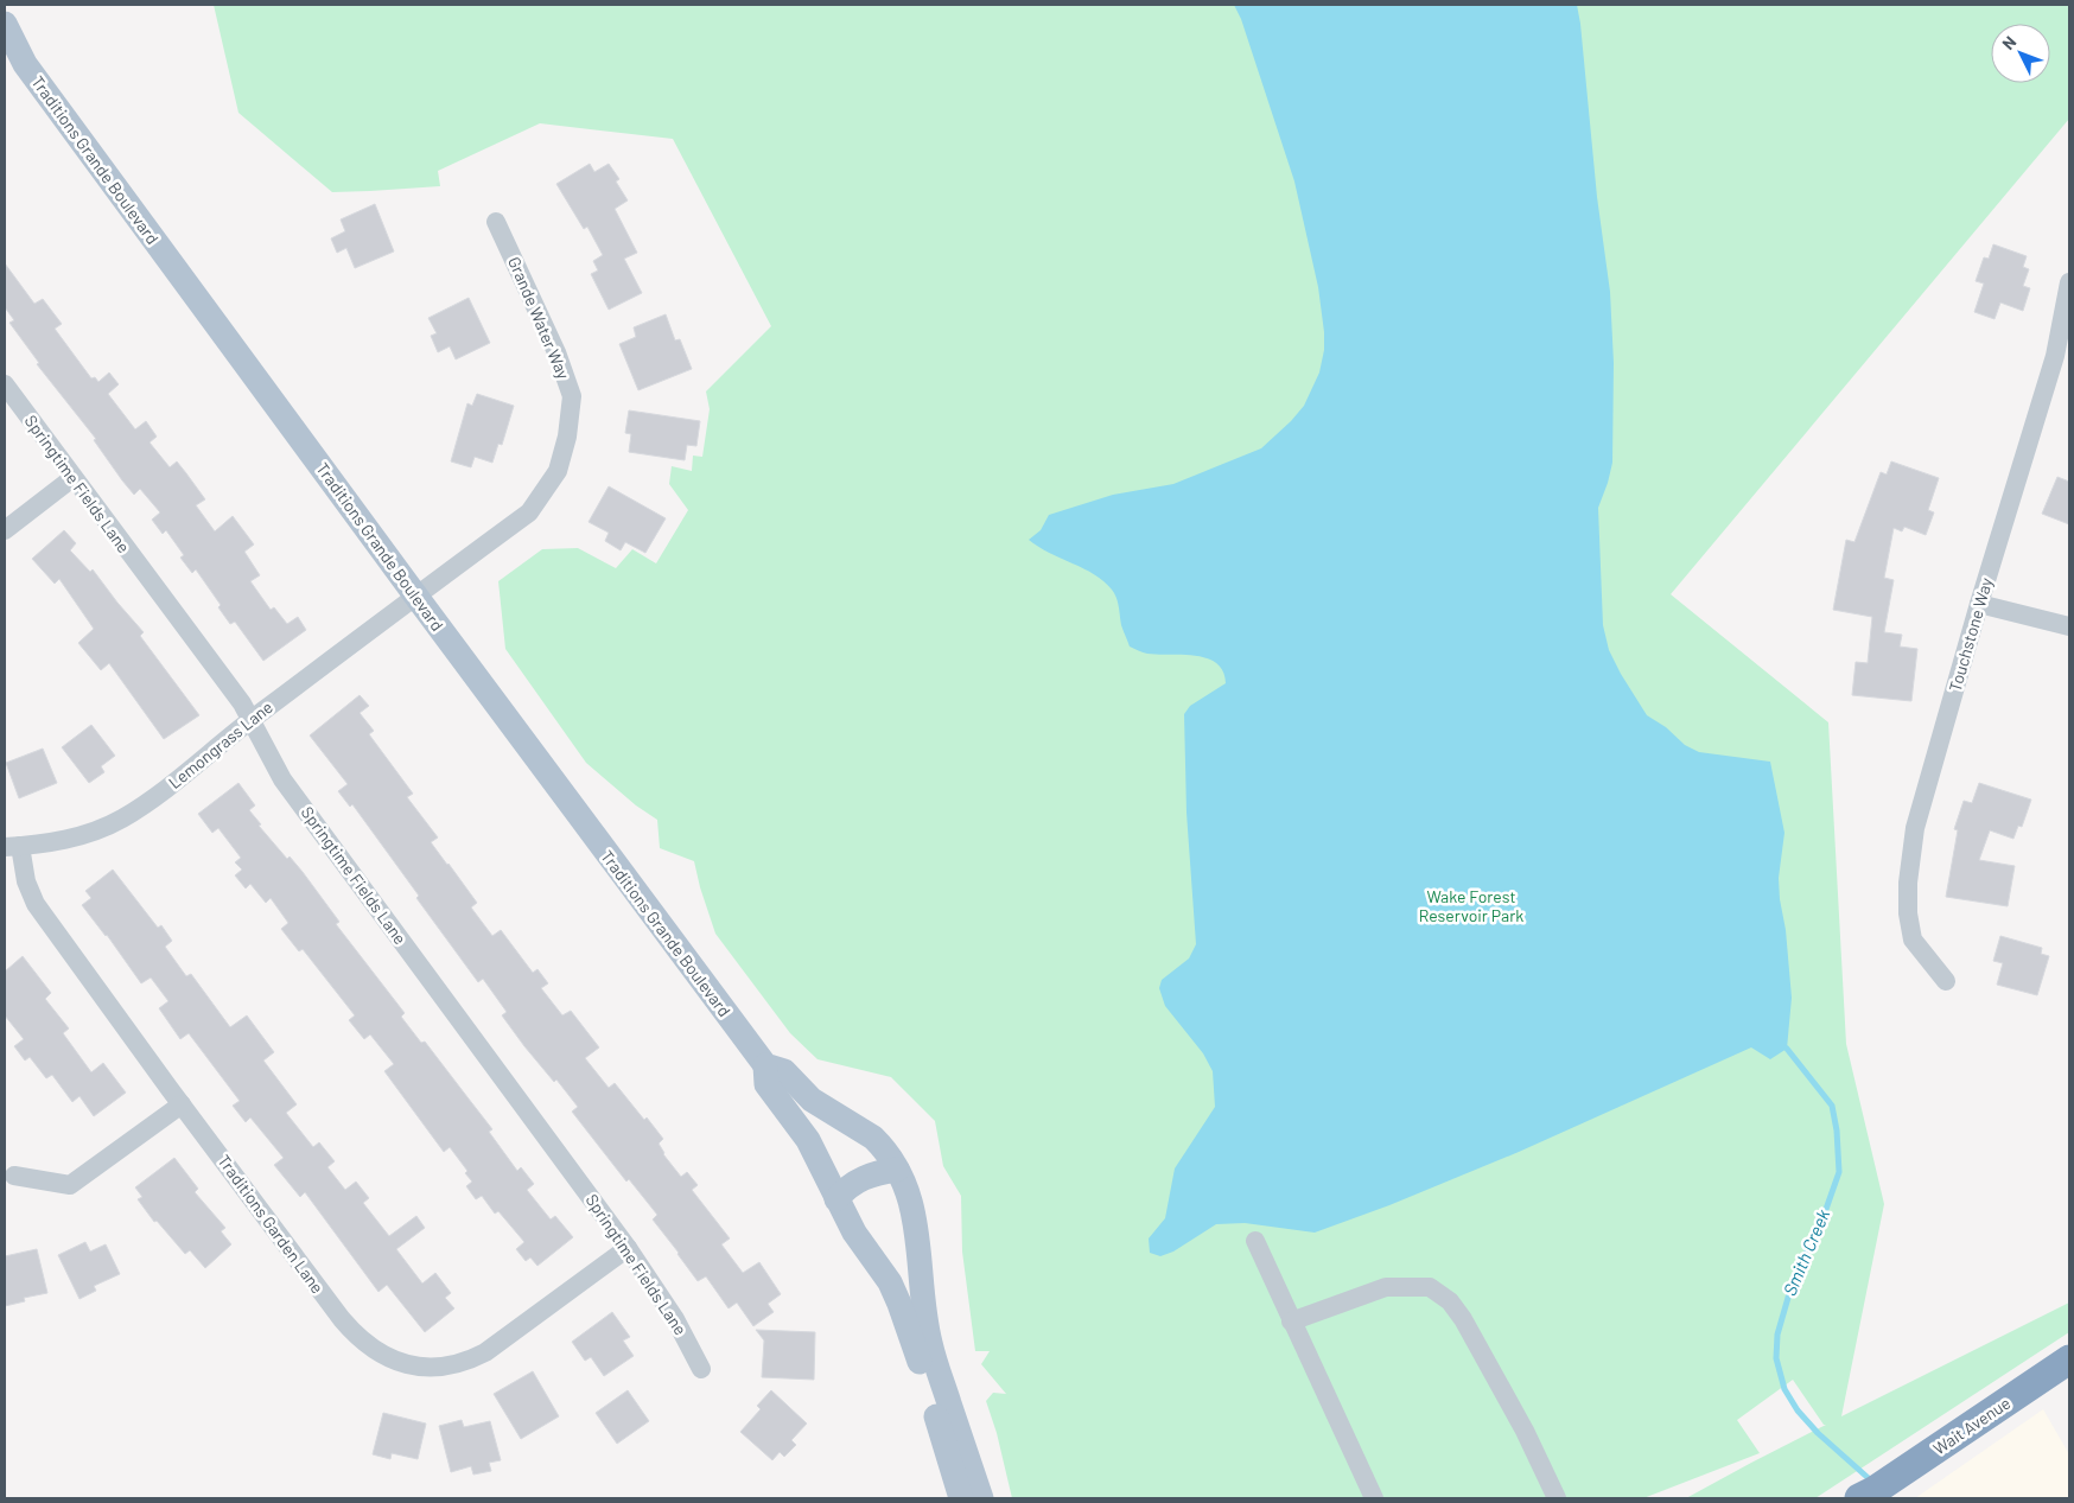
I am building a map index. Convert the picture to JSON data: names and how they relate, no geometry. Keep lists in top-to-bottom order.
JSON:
{
  "streets": {
    "highway": ["Wait Avenue"],
    "main road": ["Traditions Grande Boulevard"],
    "street": [
      "Grande Water Way",
      "Springtime Fields Lane",
      "Touchstone Way",
      "Lemongrass Lane",
      "Traditions Garden Lane"
    ]
  },
  "crossings": [
    ["Traditions Grande Boulevard", "Grande Water Way"],
    ["Traditions Grande Boulevard", "Lemongrass Lane"],
    ["Grande Water Way", "Lemongrass Lane"],
    ["Springtime Fields Lane", "Lemongrass Lane"],
    ["Springtime Fields Lane", "Traditions Garden Lane"],
    ["Lemongrass Lane", "Traditions Garden Lane"]
  ],
  "water": ["Smith Creek"],
  "parks": ["Wake Forest Reservoir Park"],
  "north": "top left"
}
